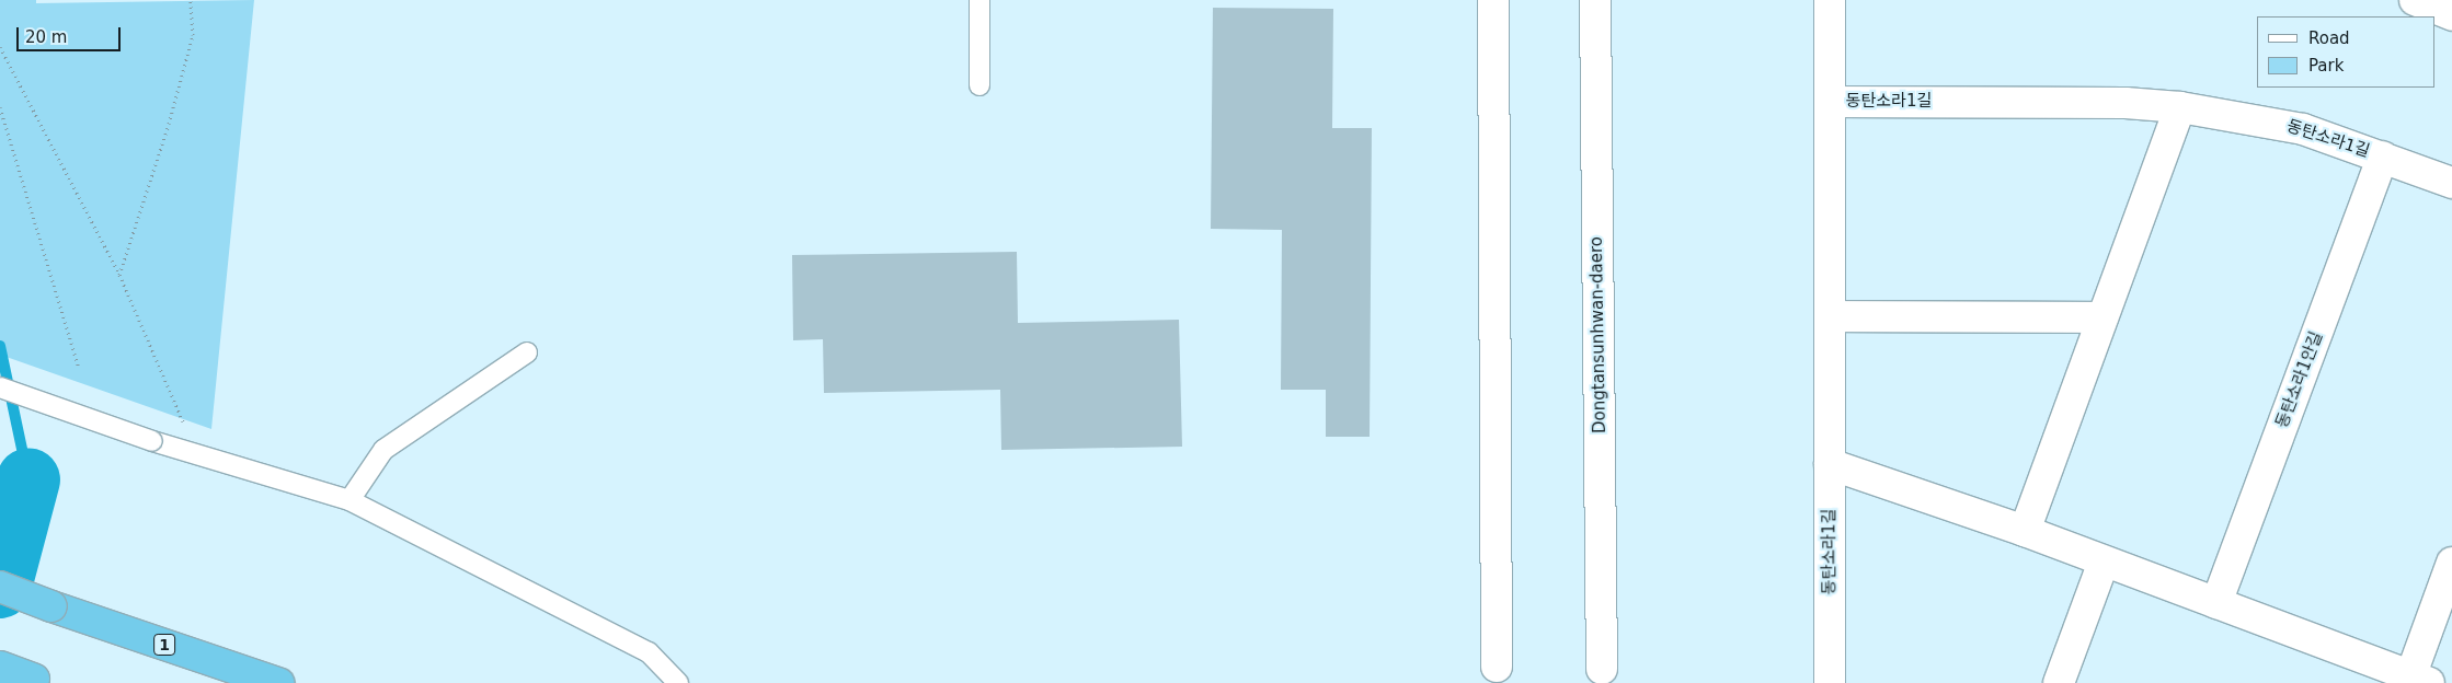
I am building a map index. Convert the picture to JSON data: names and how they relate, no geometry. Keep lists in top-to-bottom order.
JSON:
{
  "streets": {
    "highway": ["1"],
    "street": ["동탄소라1길", "Dongtansunhwan-daero", "동탄소라1안길"]
  },
  "crossings": [
    ["동탄소라1길", "동탄소라1안길"]
  ],
  "legend": ["Road", "Park"],
  "scale_bar": "20 m"
}
